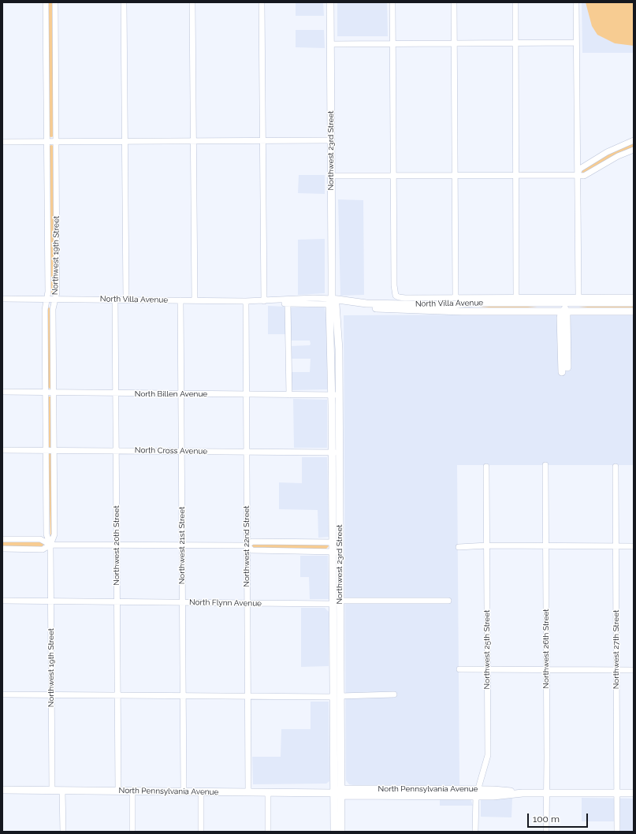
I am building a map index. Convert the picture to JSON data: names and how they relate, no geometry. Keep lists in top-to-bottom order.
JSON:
{
  "streets": {
    "main road": ["Northwest 23rd Street", "North Villa Avenue", "North Pennsylvania Avenue"],
    "street": [
      "Northwest 19th Street",
      "North Billen Avenue",
      "North Cross Avenue",
      "Northwest 20th Street",
      "Northwest 21st Street",
      "Northwest 22nd Street",
      "North Flynn Avenue",
      "Northwest 26th Street",
      "Northwest 25th Street",
      "Northwest 27th Street"
    ]
  },
  "crossings": [
    ["Northwest 23rd Street", "North Villa Avenue"],
    ["Northwest 23rd Street", "North Billen Avenue"],
    ["Northwest 23rd Street", "North Cross Avenue"],
    ["Northwest 23rd Street", "North Flynn Avenue"],
    ["Northwest 23rd Street", "North Pennsylvania Avenue"],
    ["Northwest 19th Street", "North Villa Avenue"],
    ["Northwest 19th Street", "North Billen Avenue"],
    ["Northwest 19th Street", "North Cross Avenue"],
    ["Northwest 19th Street", "North Flynn Avenue"],
    ["Northwest 19th Street", "North Pennsylvania Avenue"],
    ["North Villa Avenue", "Northwest 20th Street"],
    ["North Villa Avenue", "Northwest 21st Street"],
    ["North Villa Avenue", "Northwest 22nd Street"],
    ["North Billen Avenue", "Northwest 20th Street"],
    ["North Billen Avenue", "Northwest 21st Street"],
    ["North Billen Avenue", "Northwest 22nd Street"],
    ["North Cross Avenue", "Northwest 20th Street"],
    ["North Cross Avenue", "Northwest 21st Street"],
    ["North Cross Avenue", "Northwest 22nd Street"],
    ["Northwest 20th Street", "North Flynn Avenue"],
    ["Northwest 20th Street", "North Pennsylvania Avenue"],
    ["Northwest 21st Street", "North Flynn Avenue"],
    ["Northwest 21st Street", "North Pennsylvania Avenue"],
    ["Northwest 22nd Street", "North Flynn Avenue"],
    ["Northwest 22nd Street", "North Pennsylvania Avenue"],
    ["Northwest 26th Street", "North Pennsylvania Avenue"],
    ["Northwest 25th Street", "North Pennsylvania Avenue"],
    ["Northwest 27th Street", "North Pennsylvania Avenue"]
  ],
  "scale_bar": "100 m"
}
